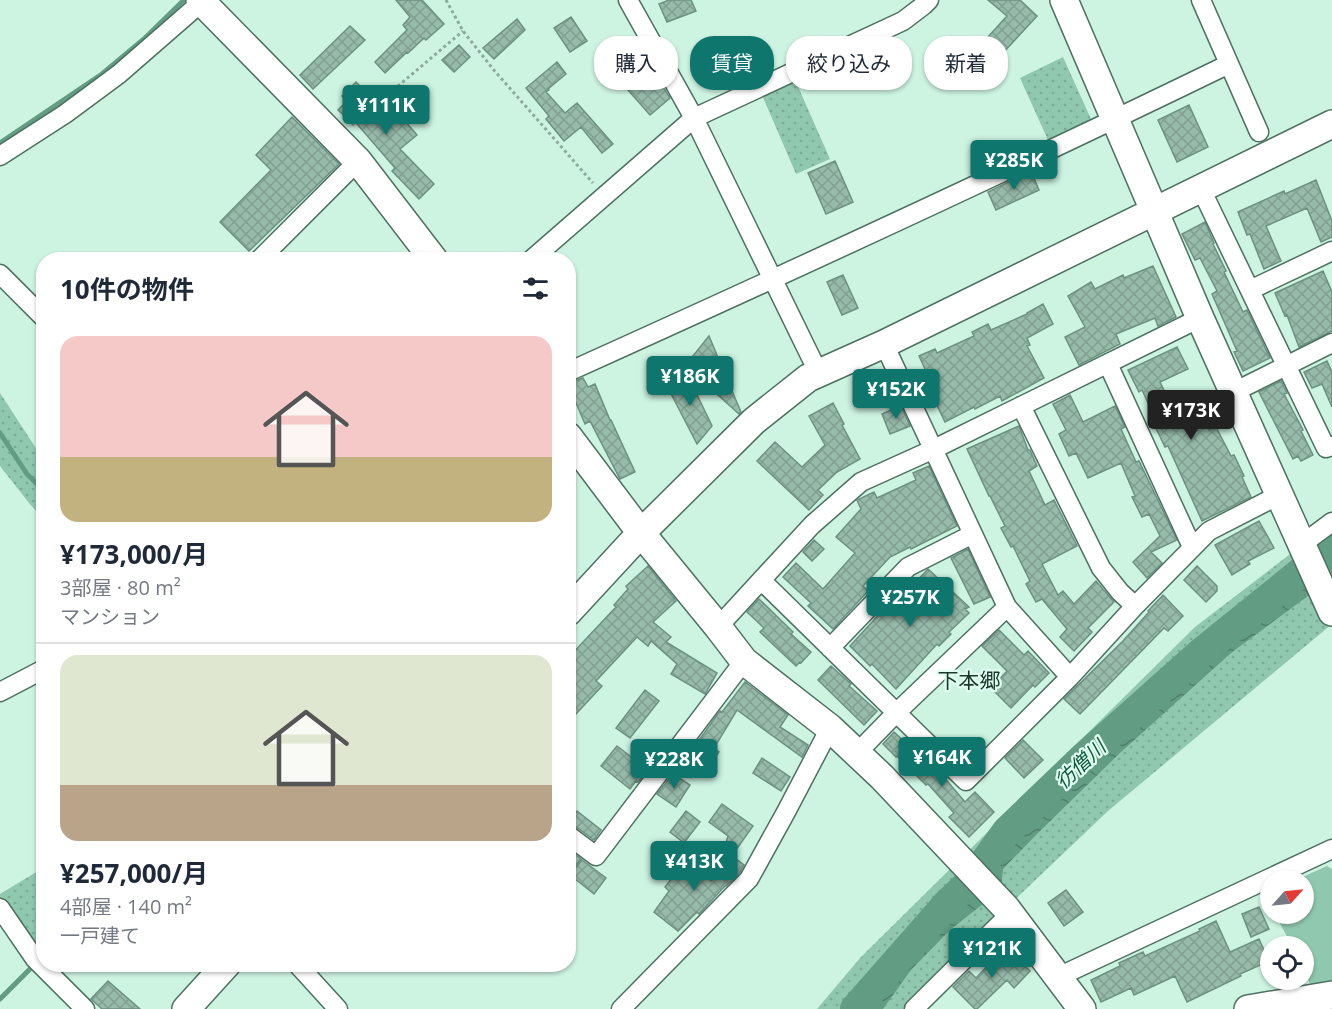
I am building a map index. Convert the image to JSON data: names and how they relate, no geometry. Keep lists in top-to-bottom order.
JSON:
{
  "districts": ["下本郷"],
  "water": ["彷僧川"],
  "north": "top right",
  "page": {
    "chip": [
      "購入",
      "賃貸",
      "絞り込み",
      "新着"
    ],
    "price": [
      "¥111K",
      "¥285K",
      "¥186K",
      "¥152K",
      "¥173K",
      "¥257K",
      "¥164K",
      "¥228K",
      "¥413K",
      "¥121K"
    ],
    "heading": "10件の物件",
    "list": [
      {
        "name": "¥173,000/月",
        "note": "3部屋 · 80 m² · マンション"
      },
      {
        "name": "¥257,000/月",
        "note": "4部屋 · 140 m² · 一戸建て"
      }
    ]
  }
}
